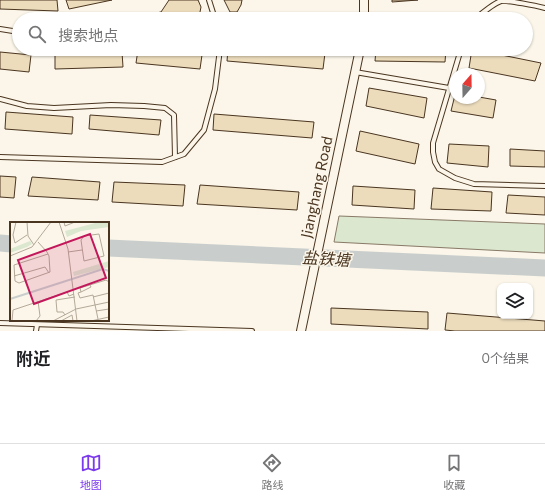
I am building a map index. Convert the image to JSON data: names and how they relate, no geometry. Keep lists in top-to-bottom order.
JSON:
{
  "streets": {
    "street": ["Jianghang Road"]
  },
  "water": ["盐铁塘"],
  "north": "top",
  "page": {
    "search": "搜索地点",
    "heading": ["附近", "0个结果"],
    "nav": ["地图", "路线", "收藏"]
  }
}
